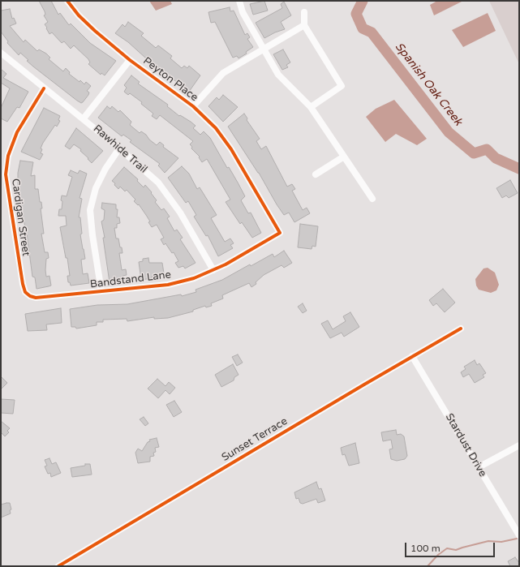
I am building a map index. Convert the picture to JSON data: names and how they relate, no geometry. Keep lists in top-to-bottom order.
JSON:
{
  "streets": {
    "street": [
      "Peyton Place",
      "Rawhide Trail",
      "Cardigan Street",
      "Bandstand Lane",
      "Sunset Terrace",
      "Stardust Drive"
    ]
  },
  "crossings": [
    ["Peyton Place", "Bandstand Lane"],
    ["Rawhide Trail", "Cardigan Street"],
    ["Rawhide Trail", "Bandstand Lane"],
    ["Cardigan Street", "Bandstand Lane"],
    ["Sunset Terrace", "Stardust Drive"]
  ],
  "water": ["Spanish Oak Creek"],
  "scale_bar": "100 m"
}
